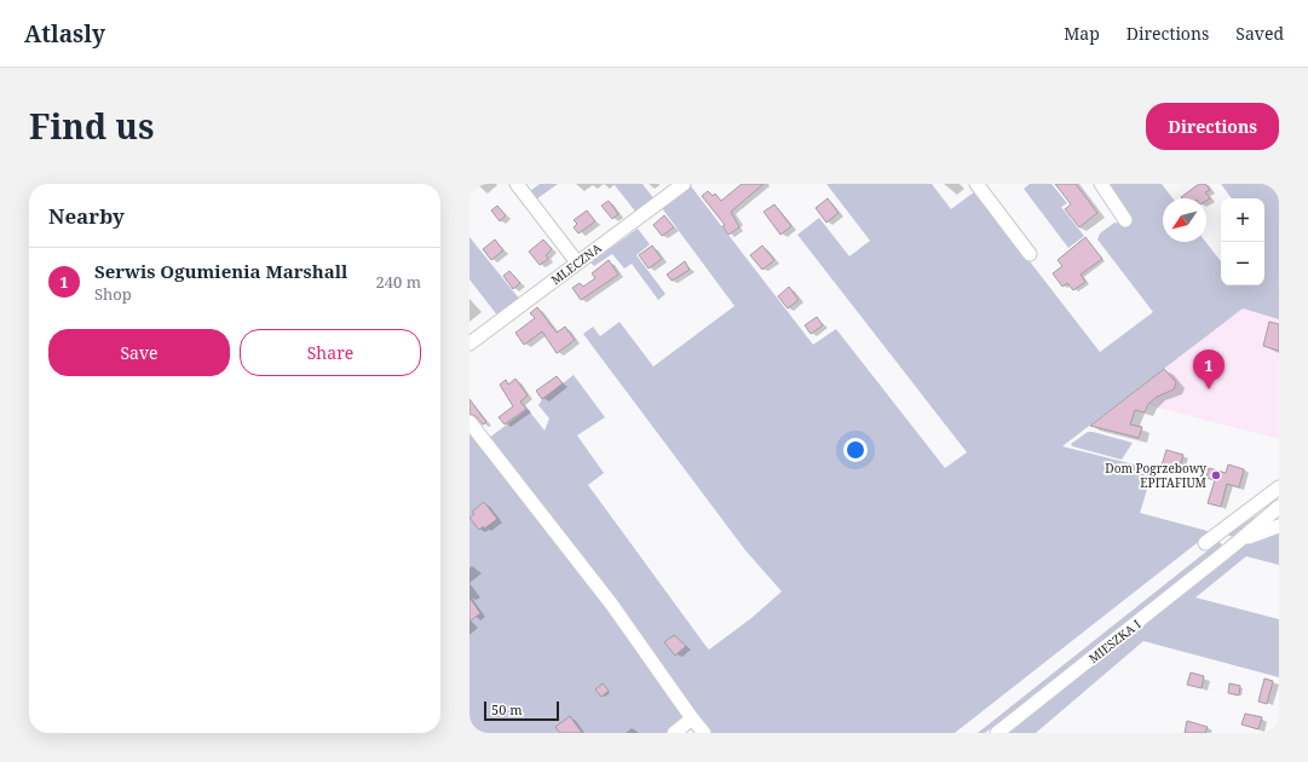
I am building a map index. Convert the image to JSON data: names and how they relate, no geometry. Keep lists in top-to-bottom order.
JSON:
{
  "streets": {
    "street": ["MLECZNA", "MIESZKA I"]
  },
  "places": ["Dom Pogrzebowy EPITAFIUM"],
  "scale_bar": "50 m",
  "north": "bottom left",
  "page": {
    "header": "Atlasly",
    "nav": ["Map", "Directions", "Saved"],
    "title": "Find us",
    "buttons": [
      "Directions",
      ["Save", "Share"]
    ],
    "heading": "Nearby",
    "map_buttons": ["+", "−"],
    "list": [
      {
        "mark": "1",
        "name": "Serwis Ogumienia Marshall",
        "note": "Shop",
        "value": "240 m"
      }
    ],
    "pins": "1",
    "scale": "50 m"
  }
}
